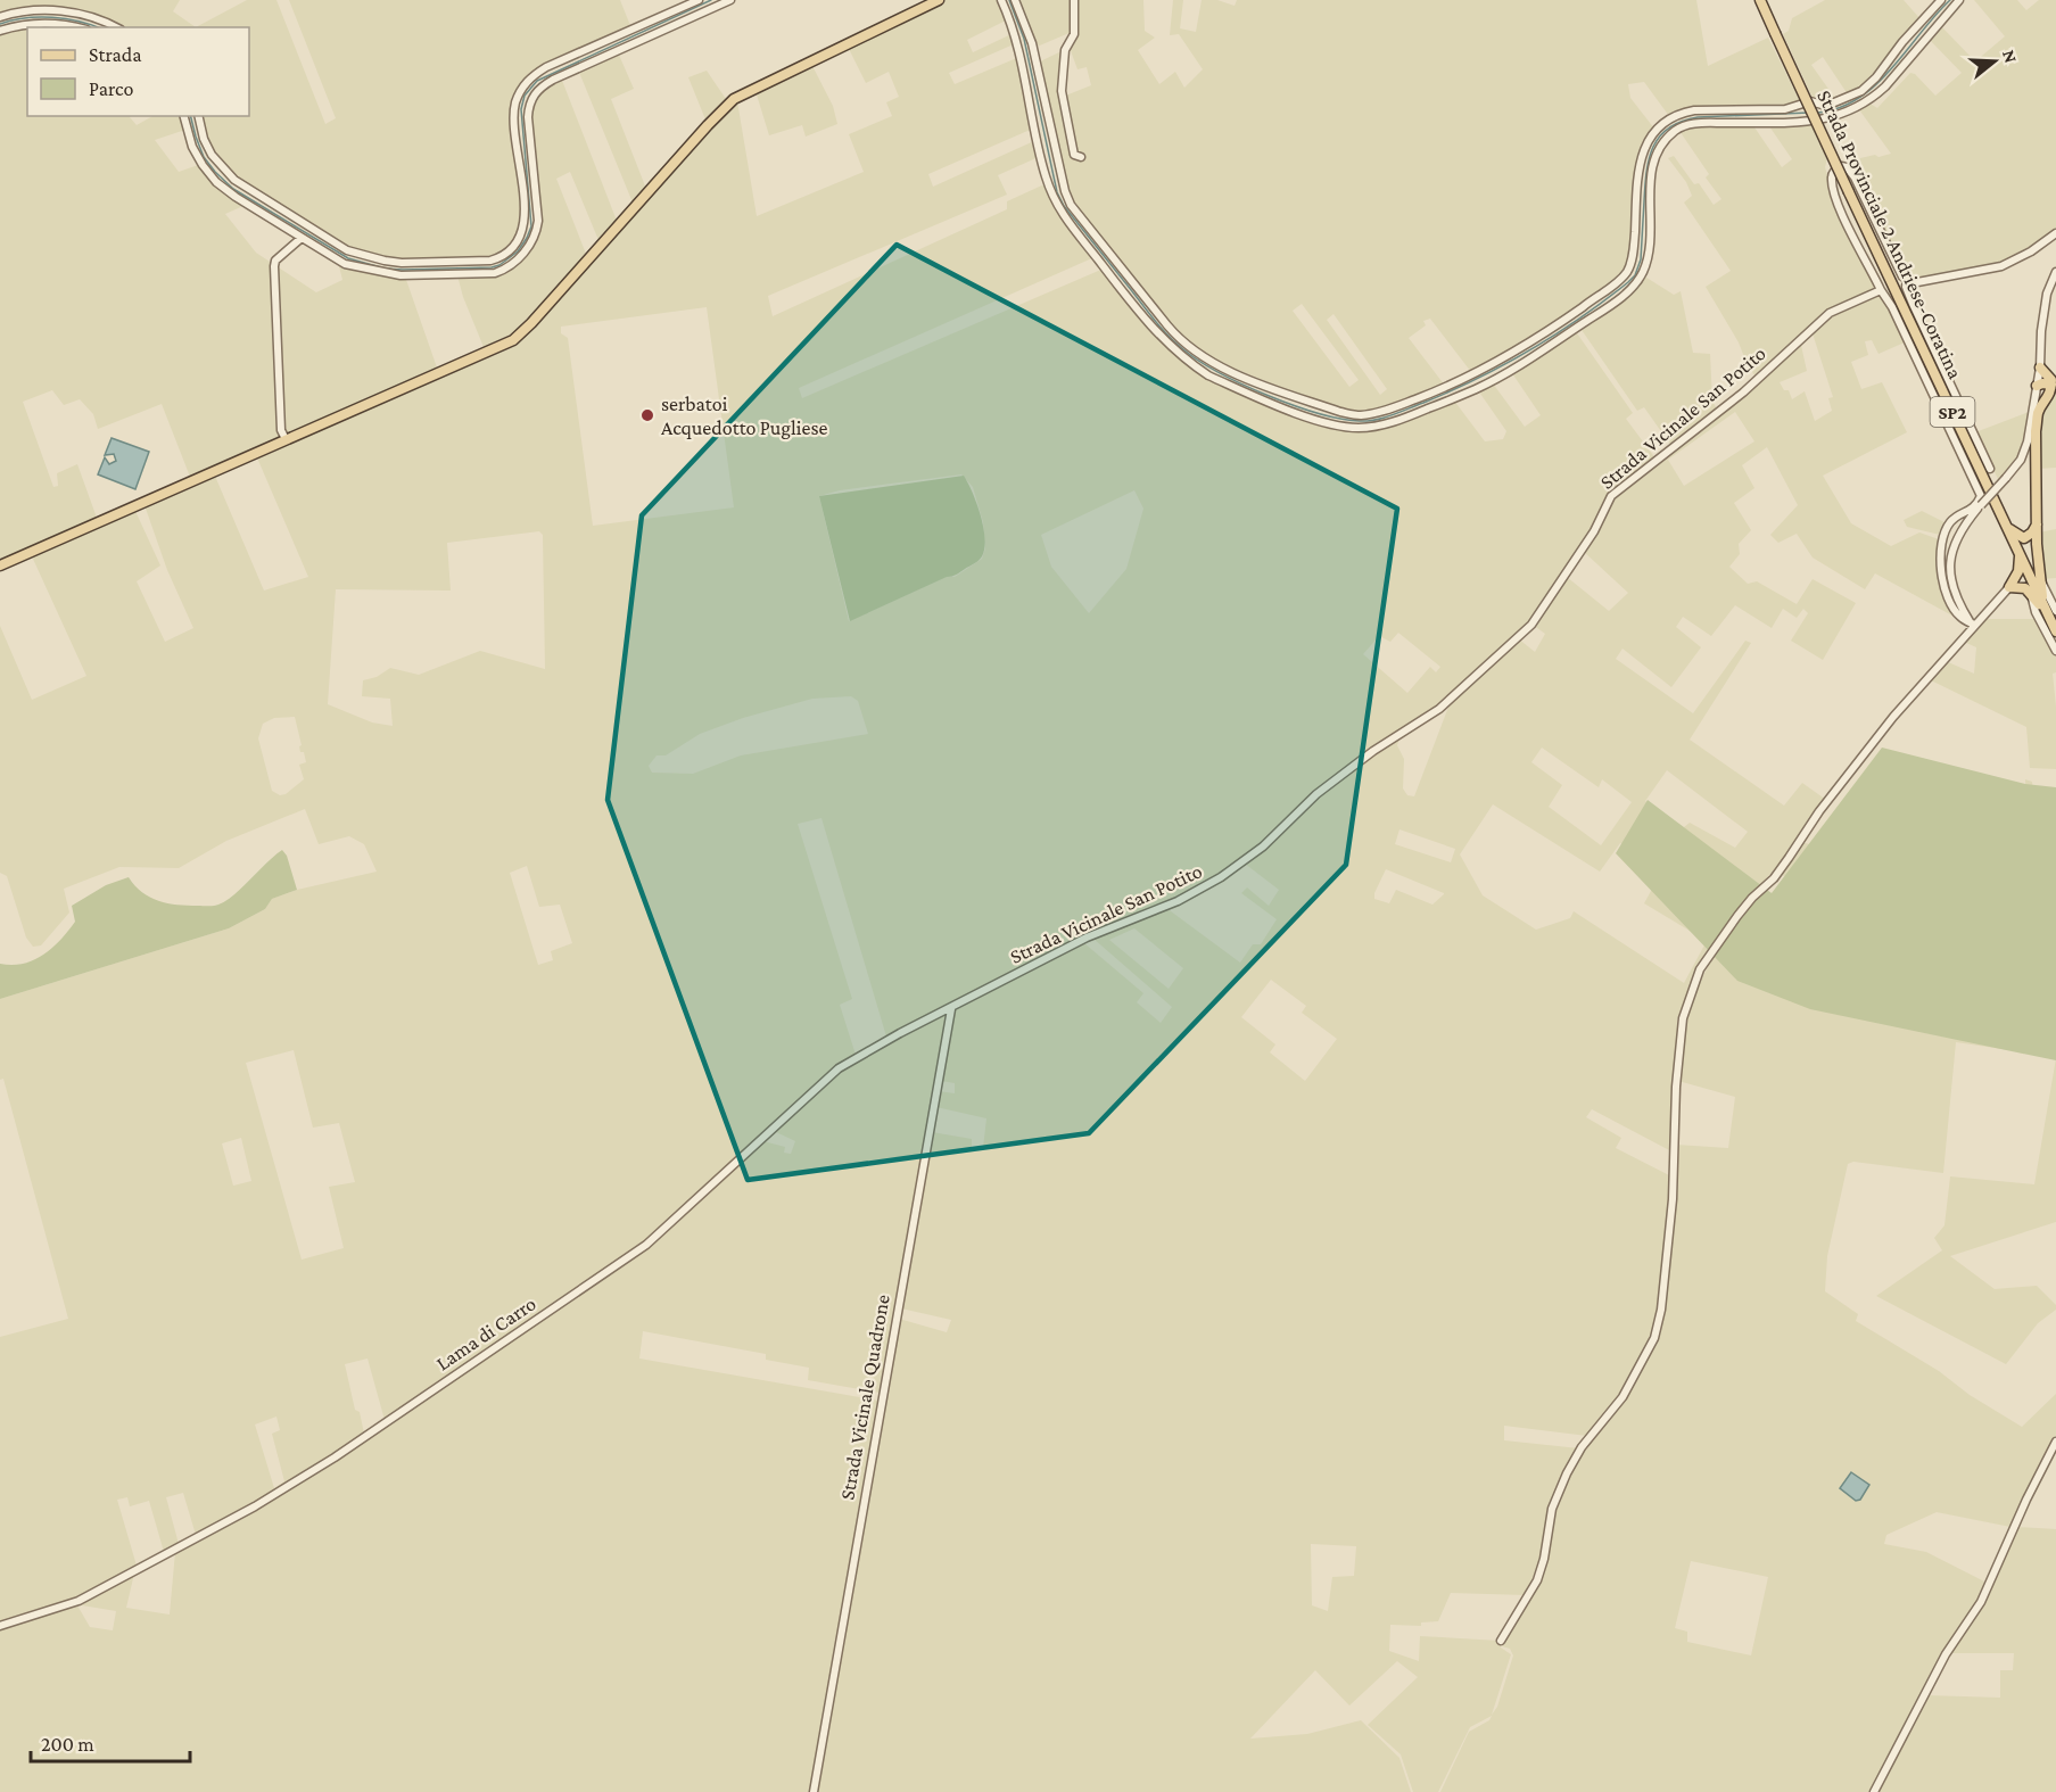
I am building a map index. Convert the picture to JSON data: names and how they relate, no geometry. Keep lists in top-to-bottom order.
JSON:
{
  "streets": {
    "main road": ["Strada Provinciale 2 Andriese-Coratina", "SP2"],
    "street": ["Strada Vicinale San Potito", "Lama di Carro", "Strada Vicinale Quadrone"]
  },
  "crossings": [
    ["Strada Vicinale San Potito", "Lama di Carro"],
    ["Strada Vicinale San Potito", "Strada Vicinale Quadrone"],
    ["Lama di Carro", "Strada Vicinale Quadrone"]
  ],
  "places": ["serbatoi Acquedotto Pugliese"],
  "legend": ["Strada", "Parco"],
  "scale_bar": "200 m",
  "north": "right"
}
